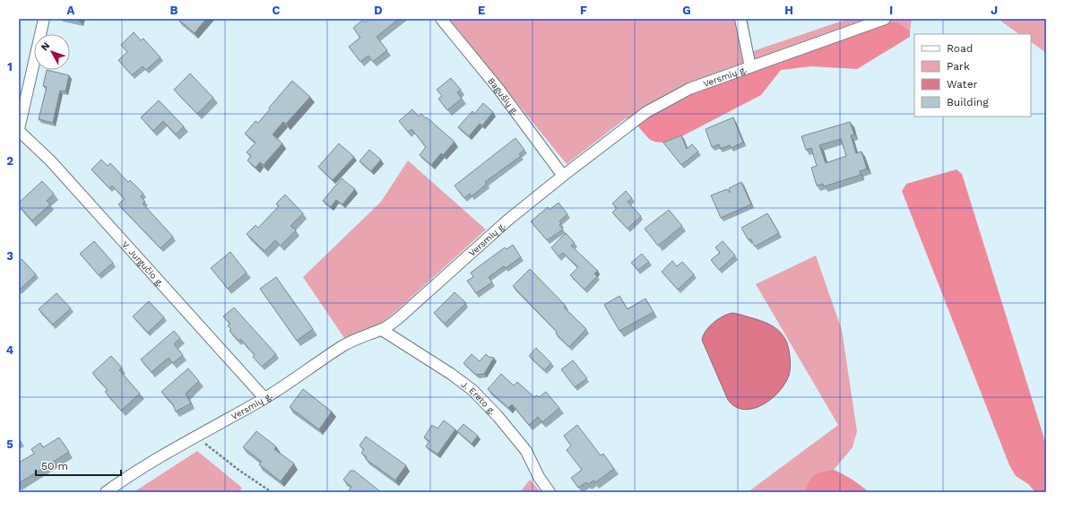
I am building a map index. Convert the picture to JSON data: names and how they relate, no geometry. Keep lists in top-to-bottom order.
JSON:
{
  "streets": {
    "street": [
      "Versmių g.",
      "Bagušių g.",
      "V. Jurgučio g.",
      "J. Ereto g."
    ]
  },
  "crossings": [
    ["Versmių g.", "Bagušių g."],
    ["Versmių g.", "V. Jurgučio g."],
    ["Versmių g.", "J. Ereto g."]
  ],
  "legend": [
    "Road",
    "Park",
    "Water",
    "Building"
  ],
  "scale_bar": "50 m",
  "north": "top left",
  "grid": {
    "columns": [
      "A",
      "B",
      "C",
      "D",
      "E",
      "F",
      "G",
      "H",
      "I",
      "J"
    ],
    "rows": [
      "1",
      "2",
      "3",
      "4",
      "5"
    ]
  }
}
